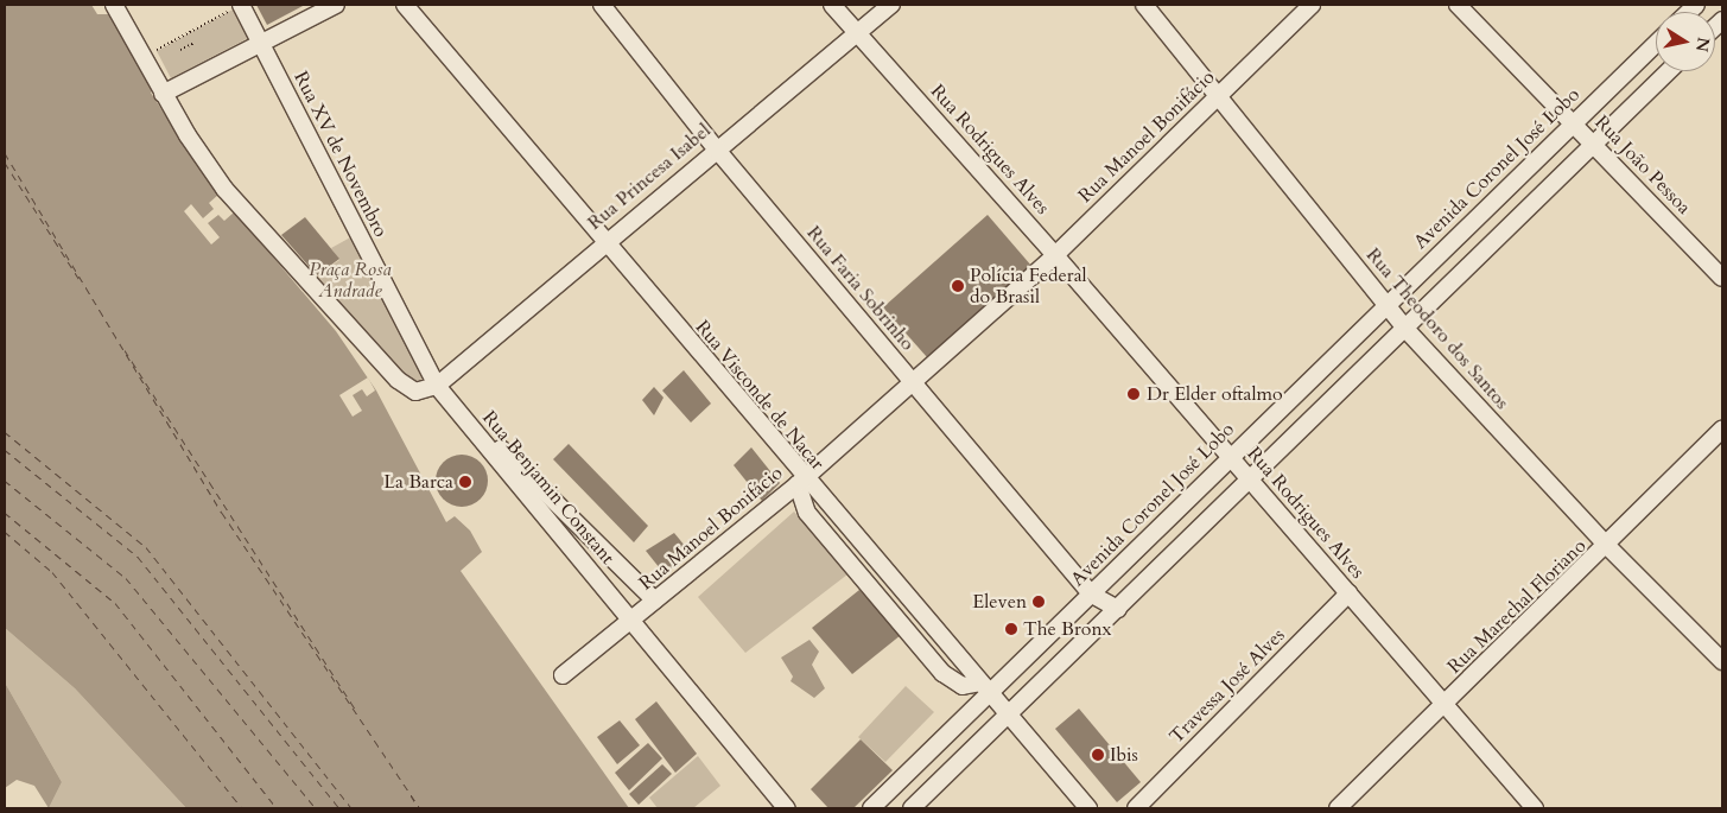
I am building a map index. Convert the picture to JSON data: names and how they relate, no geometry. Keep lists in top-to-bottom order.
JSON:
{
  "streets": {
    "street": [
      "Rua Manoel Bonifácio",
      "Rua Rodrigues Alves",
      "Rua XV de Novembro",
      "Rua João Pessoa",
      "Avenida Coronel José Lobo",
      "Rua Princesa Isabel",
      "Rua Faria Sobrinho",
      "Rua Theodoro dos Santos",
      "Rua Visconde de Nacar",
      "Rua Benjamin Constant",
      "Rua Marechal Floriano",
      "Travessa José Alves"
    ]
  },
  "crossings": [
    ["Rua Manoel Bonifácio", "Rua Rodrigues Alves"],
    ["Rua Manoel Bonifácio", "Rua Faria Sobrinho"],
    ["Rua Manoel Bonifácio", "Rua Theodoro dos Santos"],
    ["Rua Manoel Bonifácio", "Rua Visconde de Nacar"],
    ["Rua Manoel Bonifácio", "Rua Benjamin Constant"],
    ["Rua Rodrigues Alves", "Avenida Coronel José Lobo"],
    ["Rua Rodrigues Alves", "Rua Princesa Isabel"],
    ["Rua Rodrigues Alves", "Rua Marechal Floriano"],
    ["Rua Rodrigues Alves", "Travessa José Alves"],
    ["Rua XV de Novembro", "Rua Princesa Isabel"],
    ["Rua XV de Novembro", "Rua Benjamin Constant"],
    ["Rua João Pessoa", "Avenida Coronel José Lobo"],
    ["Avenida Coronel José Lobo", "Rua Faria Sobrinho"],
    ["Avenida Coronel José Lobo", "Rua Theodoro dos Santos"],
    ["Avenida Coronel José Lobo", "Rua Visconde de Nacar"],
    ["Rua Princesa Isabel", "Rua Faria Sobrinho"],
    ["Rua Princesa Isabel", "Rua Visconde de Nacar"],
    ["Rua Princesa Isabel", "Rua Benjamin Constant"],
    ["Rua Theodoro dos Santos", "Rua Marechal Floriano"]
  ],
  "parks": ["Praça Rosa Andrade"],
  "places": [
    "Polícia Federal do Brasil",
    "Dr Elder oftalmo",
    "La Barca",
    "Eleven",
    "The Bronx",
    "Ibis"
  ],
  "north": "right"
}
